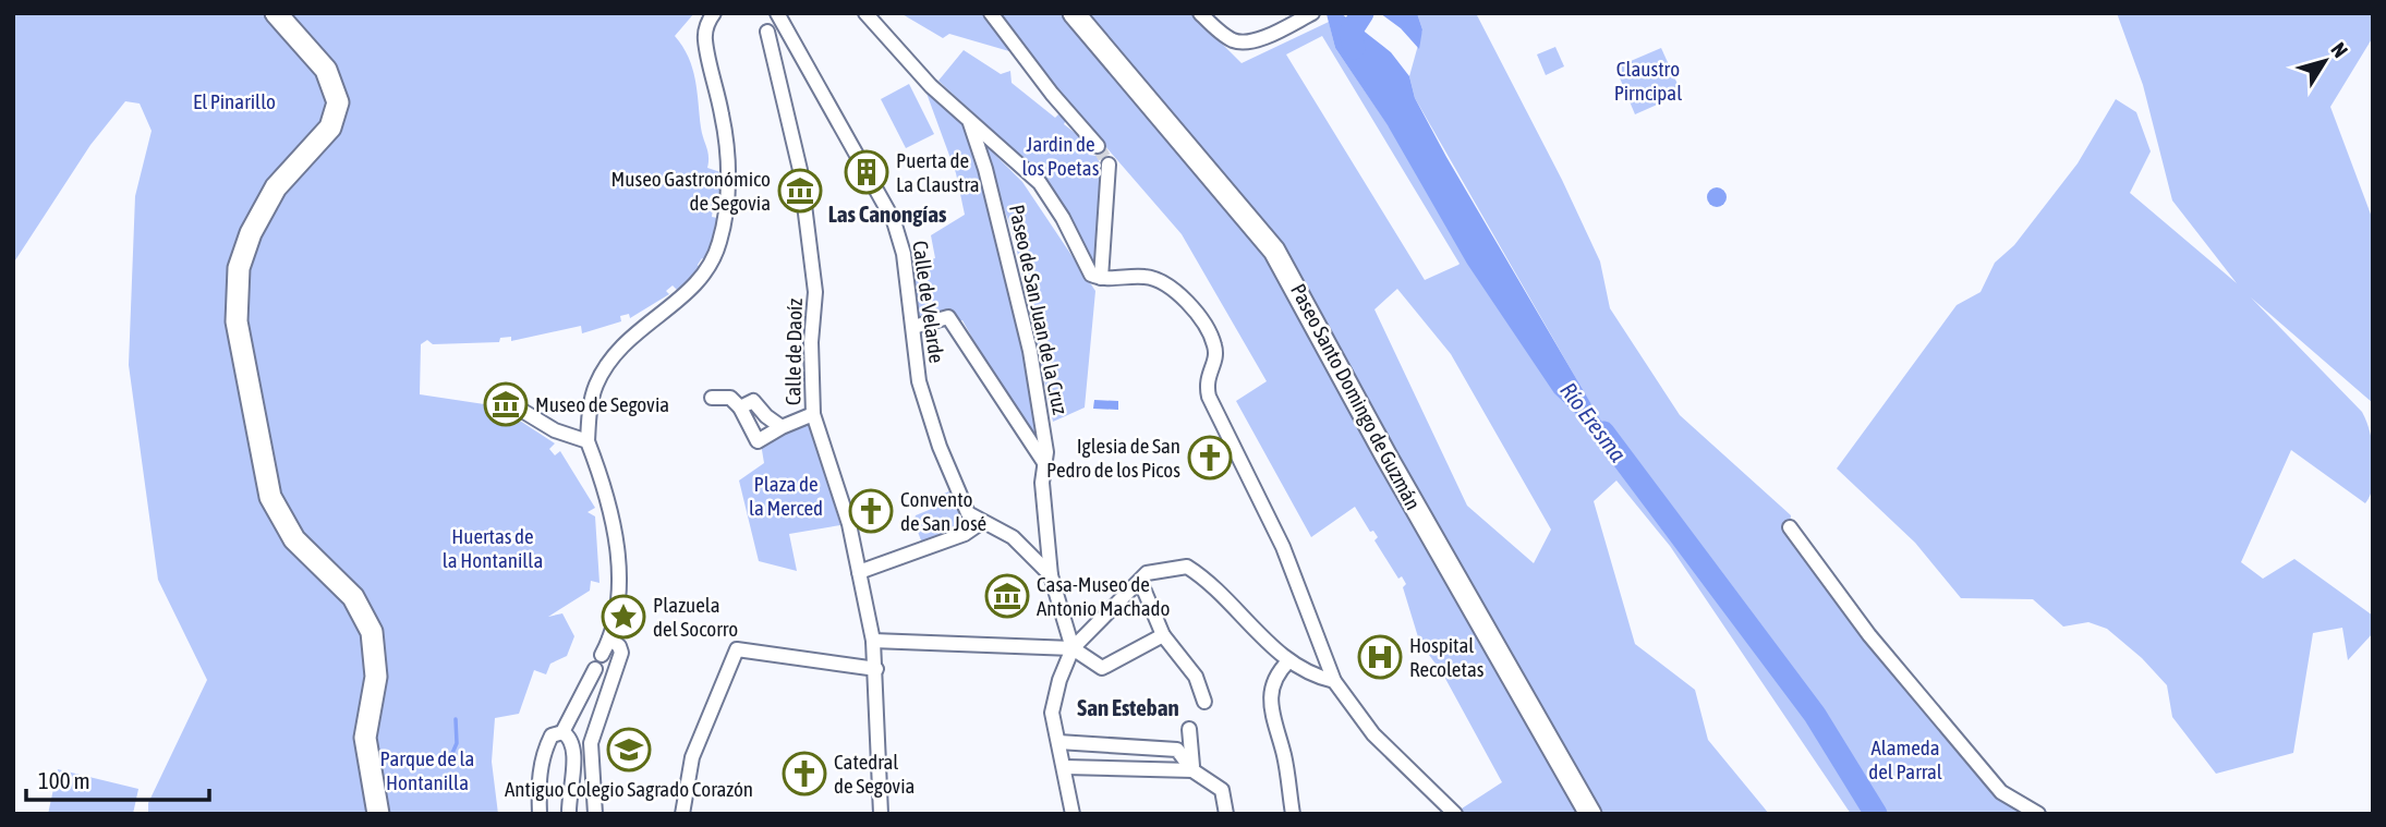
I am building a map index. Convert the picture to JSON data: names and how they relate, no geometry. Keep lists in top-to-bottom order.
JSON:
{
  "streets": {
    "main road": ["Paseo Santo Domingo de Guzmán"],
    "street": ["Calle de Velarde", "Paseo de San Juan de la Cruz", "Calle de Daoíz"]
  },
  "districts": ["Las Canongías", "San Esteban"],
  "water": ["Río Eresma"],
  "parks": [
    "Claustro Pirncipal",
    "El Pinarillo",
    "Jardin de los Poetas",
    "Plaza de la Merced",
    "Huertas de la Hontanilla",
    "Alameda del Parral",
    "Parque de la Hontanilla"
  ],
  "places": {
    "building": ["Puerta de La Claustra"],
    "museum": ["Museo Gastronómico de Segovia", "Museo de Segovia", "Casa-Museo de Antonio Machado"],
    "church": ["Iglesia de San Pedro de los Picos", "Convento de San José", "Catedral de Segovia"],
    "place": ["Plazuela del Socorro"],
    "hospital": ["Hospital Recoletas"],
    "school or university": ["Antiguo Colegio Sagrado Corazón"]
  },
  "scale_bar": "100 m",
  "north": "top right"
}
